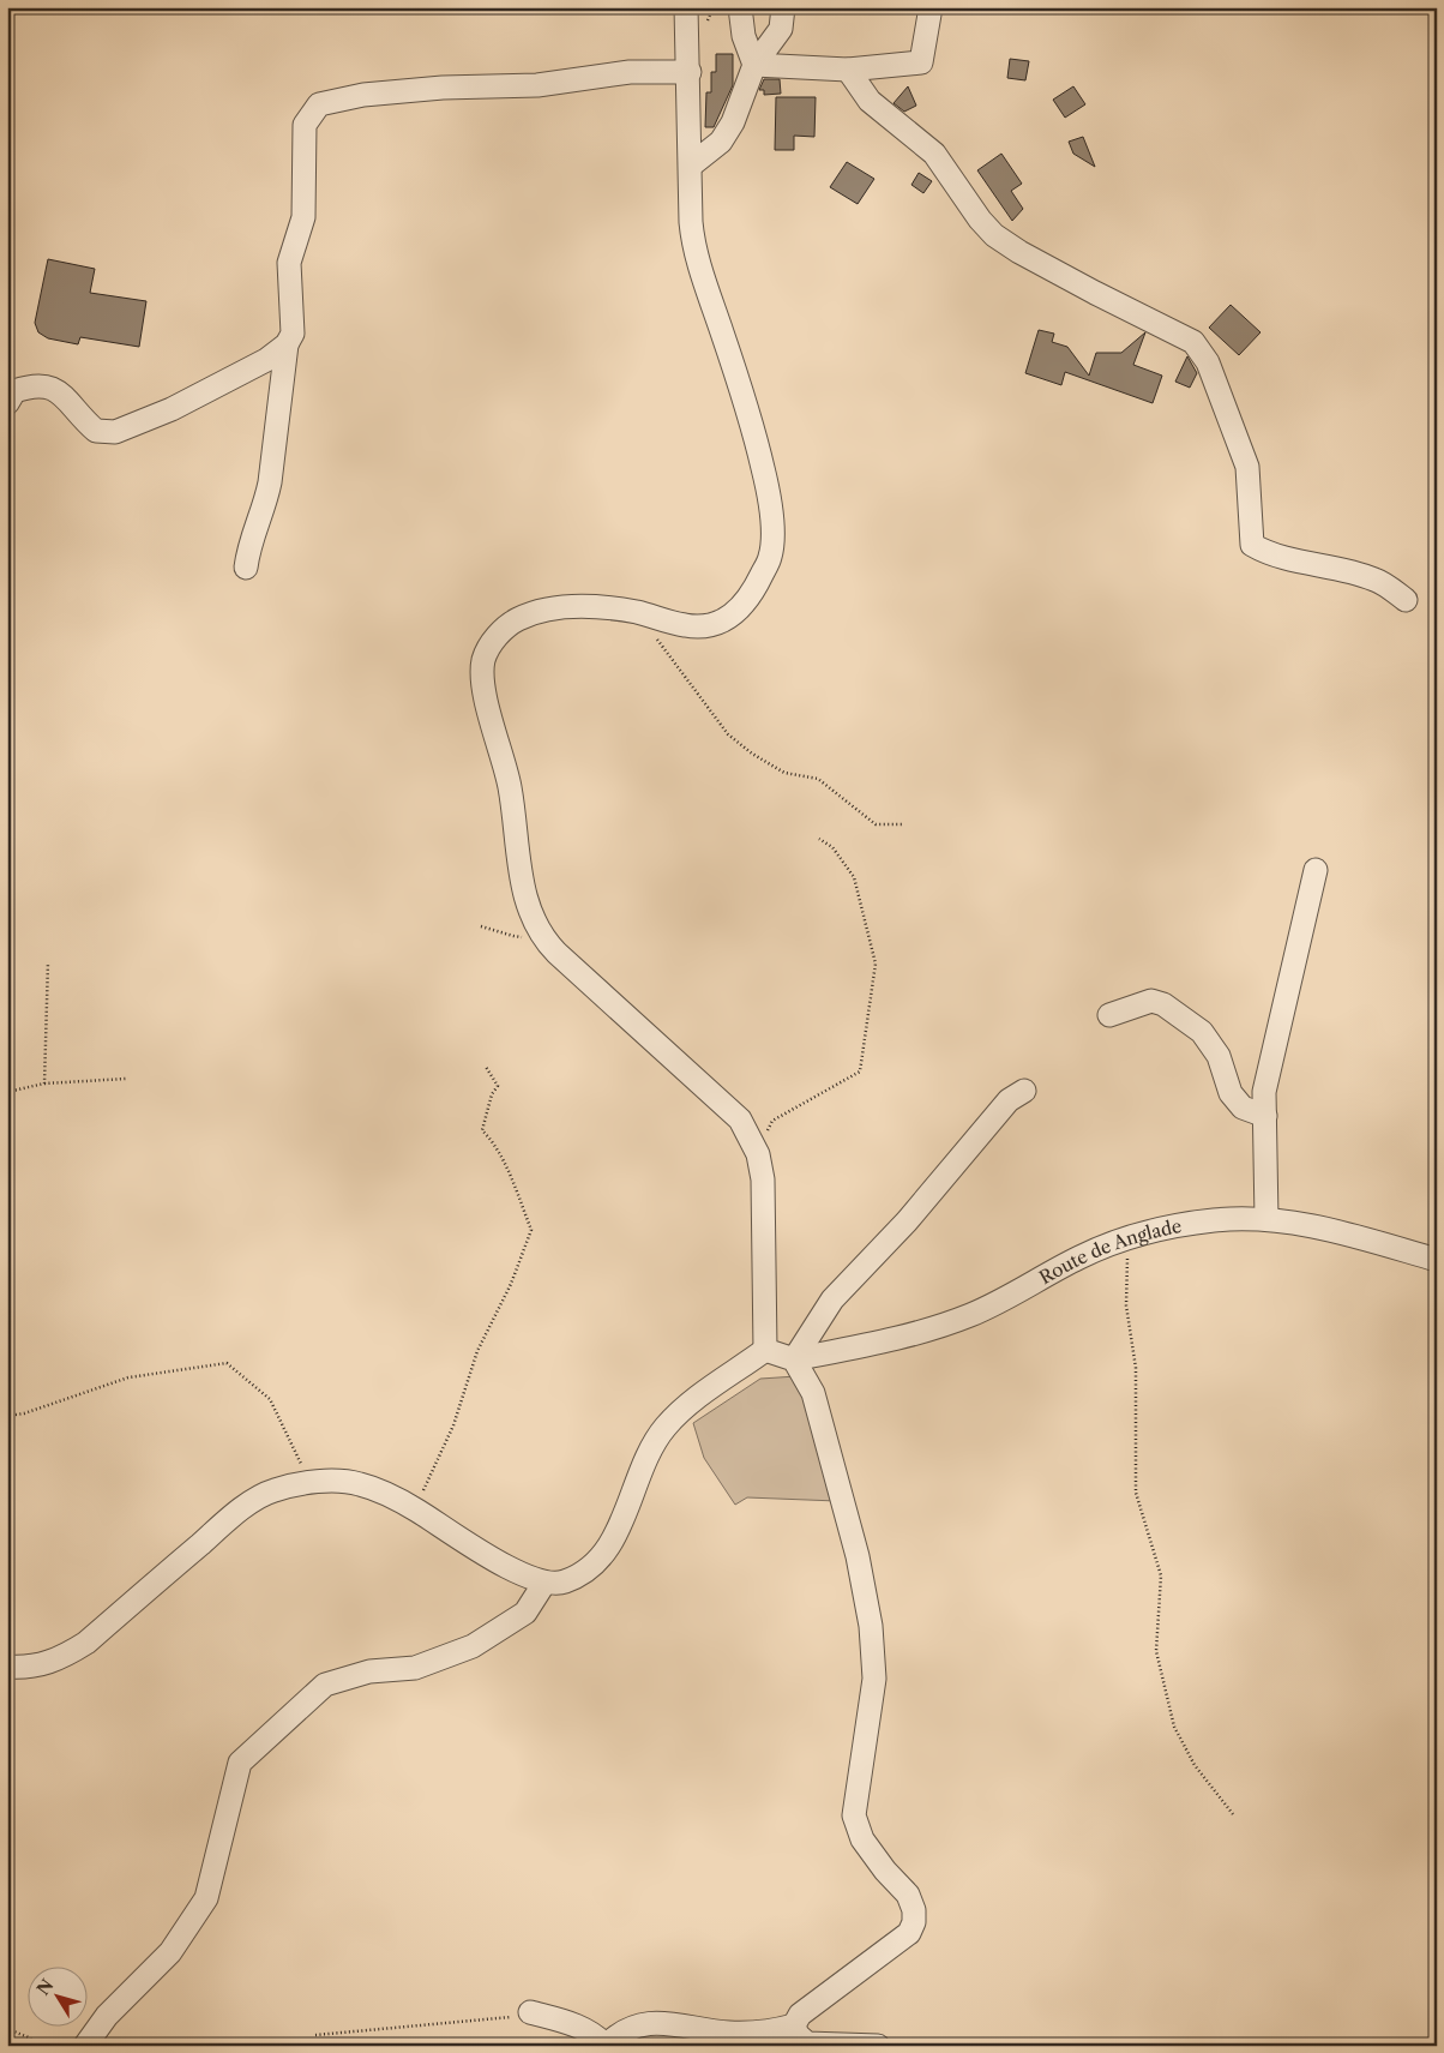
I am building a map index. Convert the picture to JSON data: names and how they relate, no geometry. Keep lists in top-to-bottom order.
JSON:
{
  "streets": {
    "street": ["Route de Anglade"]
  },
  "north": "top left"
}
